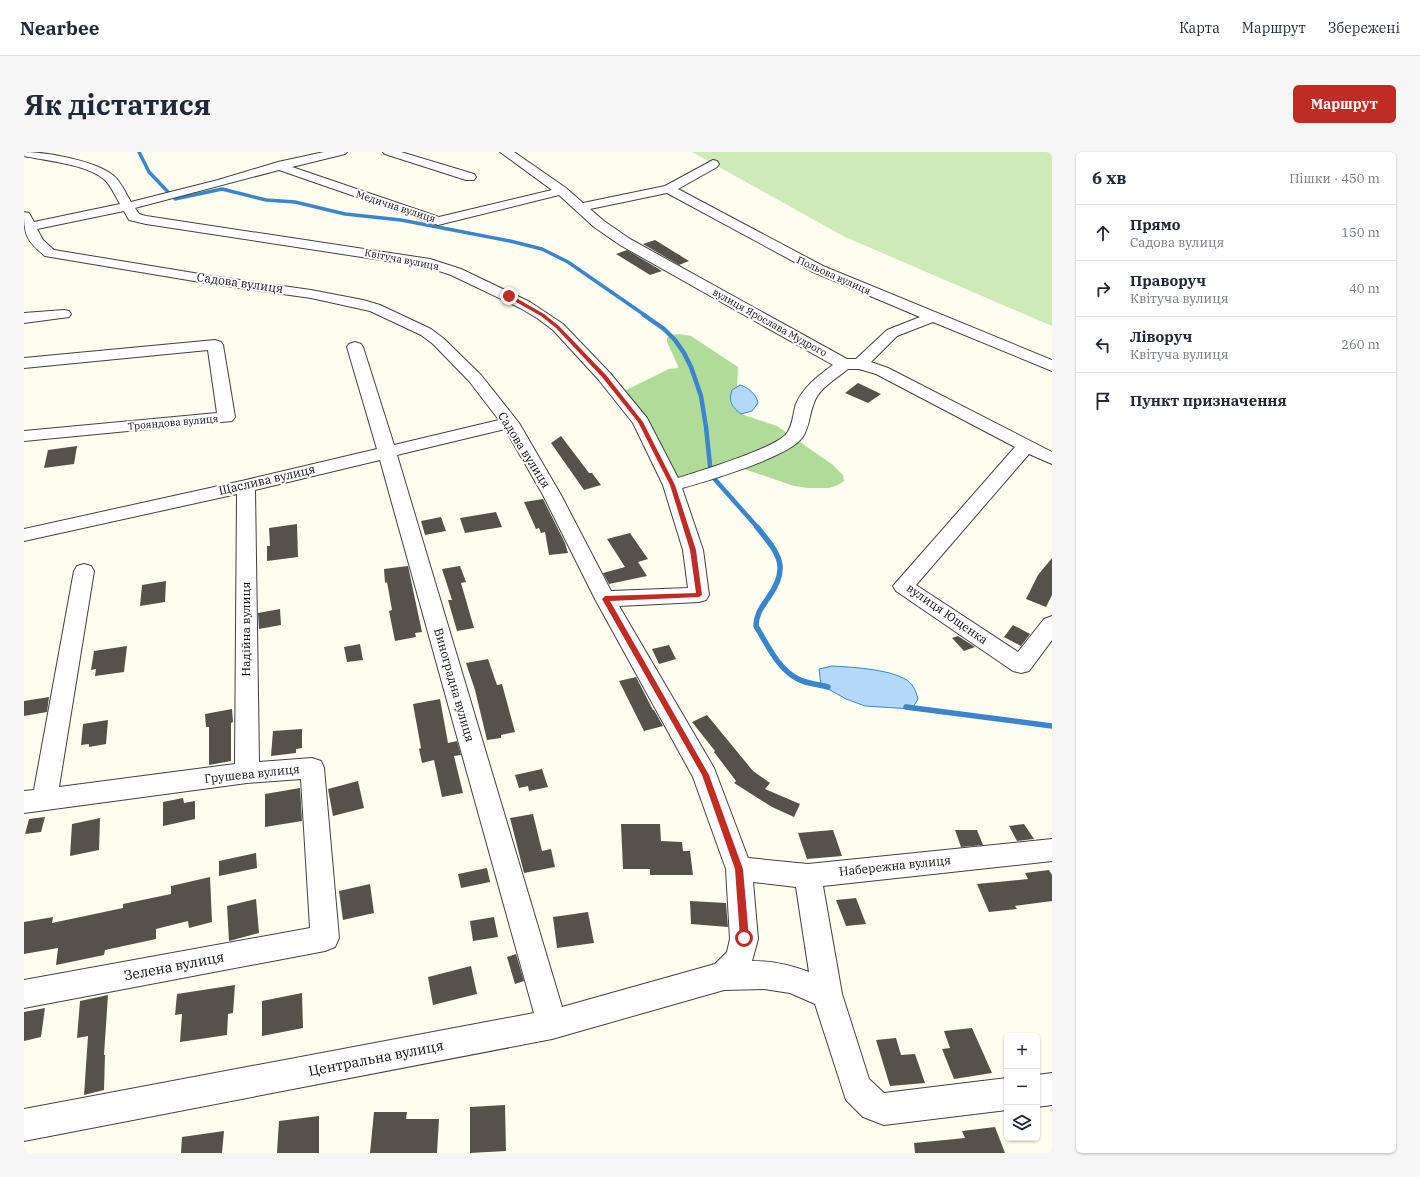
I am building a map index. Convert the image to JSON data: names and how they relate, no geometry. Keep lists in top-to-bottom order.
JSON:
{
  "streets": {
    "street": [
      "Медична вулиця",
      "Квітуча вулиця",
      "Польова вулиця",
      "Садова вулиця",
      "вулиця Ярослава Мудрого",
      "Трояндова вулиця",
      "Щаслива вулиця",
      "вулиця Ющенка",
      "Надійна вулиця",
      "Виноградна вулиця",
      "Грушева вулиця",
      "Набережна вулиця",
      "Зелена вулиця",
      "Центральна вулиця"
    ]
  },
  "crossings": [
    ["Медична вулиця", "вулиця Ярослава Мудрого"],
    ["Квітуча вулиця", "Садова вулиця"],
    ["Садова вулиця", "Щаслива вулиця"],
    ["Садова вулиця", "Набережна вулиця"],
    ["Садова вулиця", "Центральна вулиця"],
    ["вулиця Ярослава Мудрого", "вулиця Ющенка"],
    ["Щаслива вулиця", "Надійна вулиця"],
    ["Щаслива вулиця", "Виноградна вулиця"],
    ["Надійна вулиця", "Грушева вулиця"],
    ["Виноградна вулиця", "Центральна вулиця"],
    ["Грушева вулиця", "Зелена вулиця"]
  ],
  "page": {
    "header": "Nearbee",
    "nav": ["Карта", "Маршрут", "Збережені"],
    "buttons": "Маршрут",
    "title": "Як дістатися",
    "heading": ["6 хв", "Пішки · 450 m"],
    "list": [
      ["Прямо", "Садова вулиця", "150 m"],
      ["Праворуч", "Квітуча вулиця", "40 m"],
      ["Ліворуч", "Квітуча вулиця", "260 m"],
      "Пункт призначення"
    ],
    "map_buttons": ["+", "−"]
  }
}
